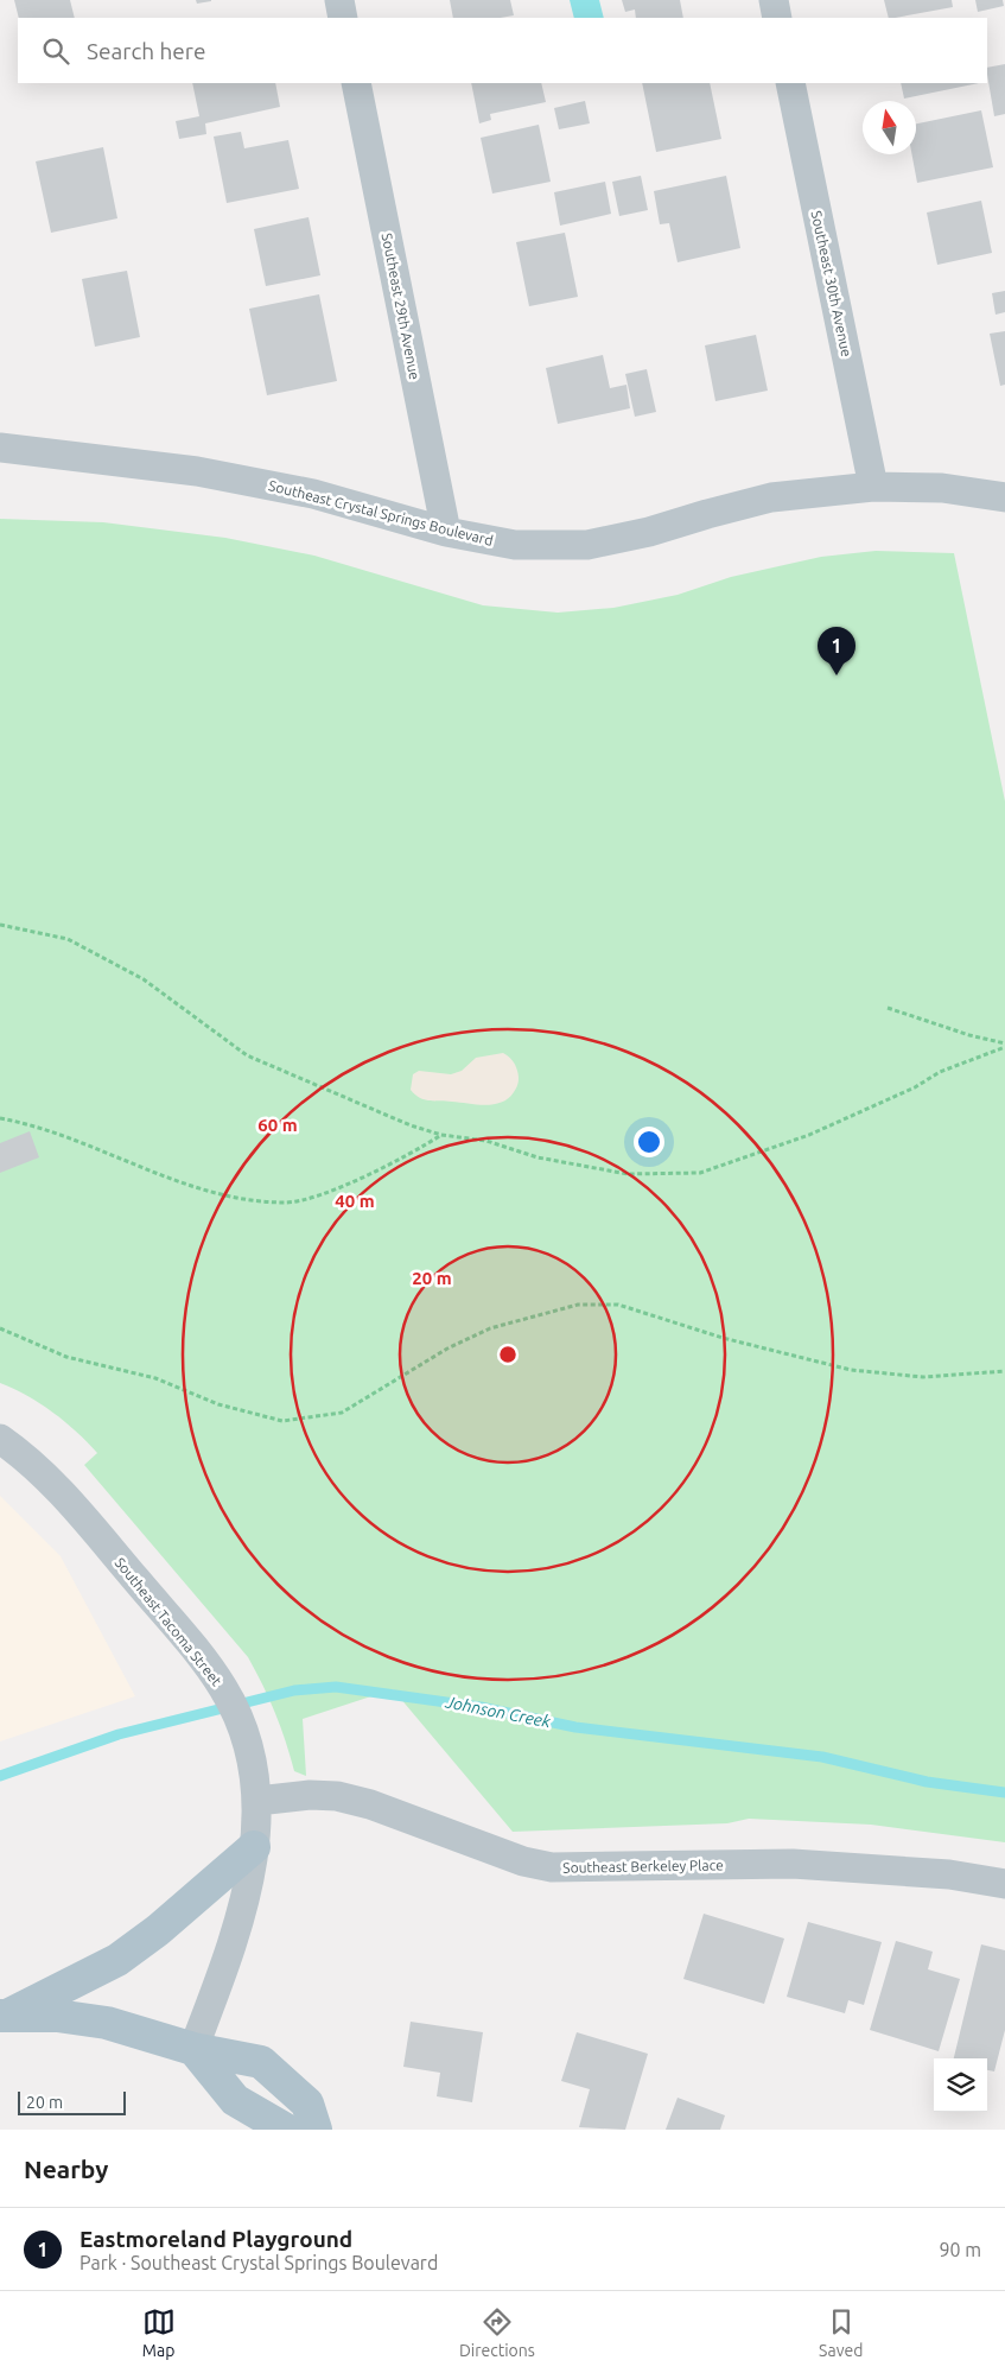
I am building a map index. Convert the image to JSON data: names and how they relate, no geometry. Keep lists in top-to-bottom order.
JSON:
{
  "streets": {
    "street": [
      "Southeast 30th Avenue",
      "Southeast 29th Avenue",
      "Southeast Crystal Springs Boulevard",
      "Southeast Tacoma Street",
      "Southeast Berkeley Place"
    ]
  },
  "crossings": [
    ["Southeast 30th Avenue", "Southeast Crystal Springs Boulevard"],
    ["Southeast 29th Avenue", "Southeast Crystal Springs Boulevard"],
    ["Southeast Tacoma Street", "Southeast Berkeley Place"]
  ],
  "water": ["Johnson Creek"],
  "scale_bar": "20 m",
  "north": "top",
  "page": {
    "search": "Search here",
    "pins": "1",
    "scale": "20 m",
    "heading": "Nearby",
    "list": [
      {
        "mark": "1",
        "name": "Eastmoreland Playground",
        "note": "Park · Southeast Crystal Springs Boulevard",
        "value": "90 m"
      }
    ],
    "nav": ["Map", "Directions", "Saved"]
  },
  "rings": ["60 m", "40 m", "20 m"]
}
